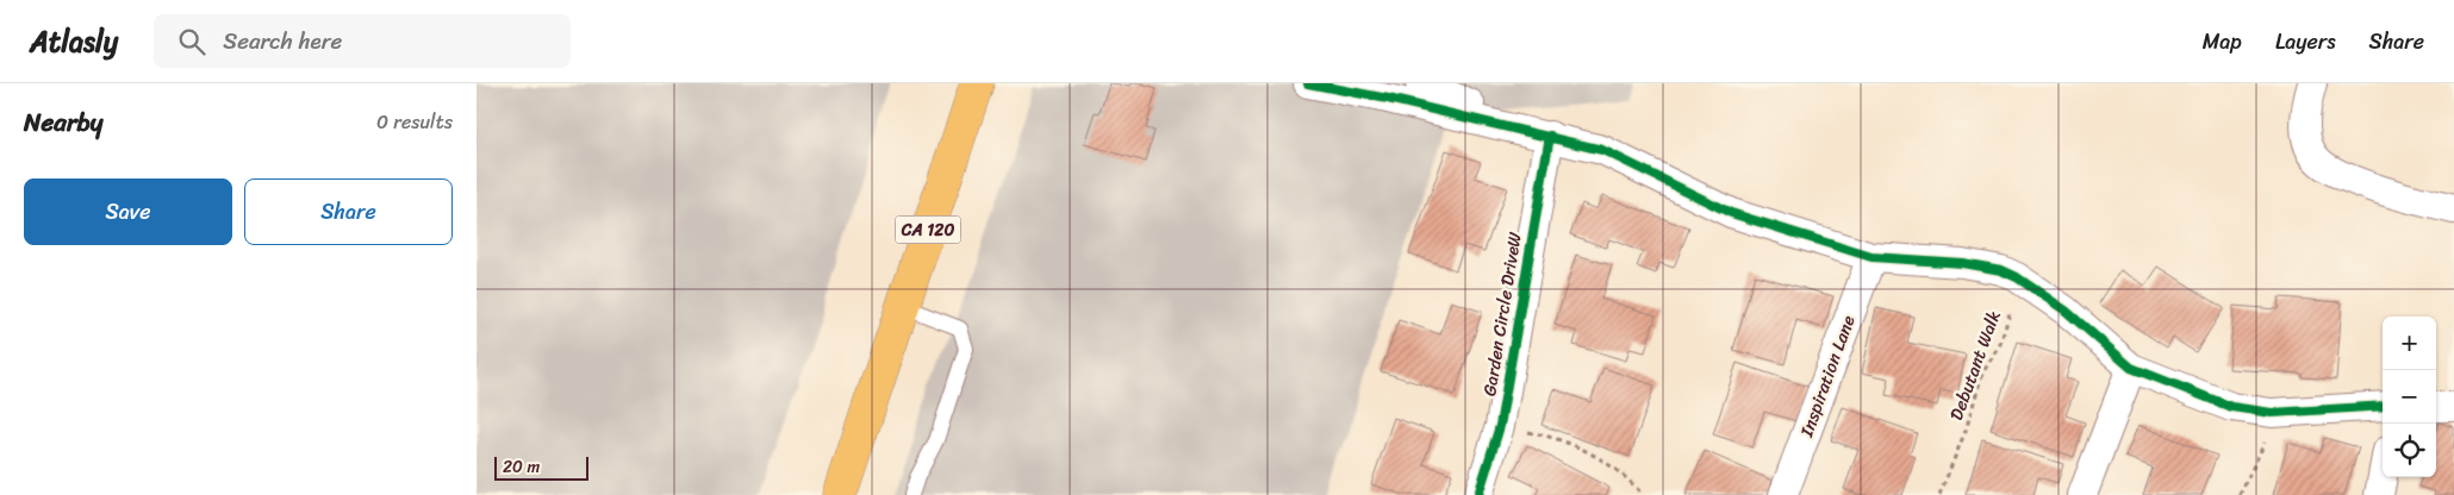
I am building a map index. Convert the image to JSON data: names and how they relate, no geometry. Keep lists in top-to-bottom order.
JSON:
{
  "streets": {
    "main road": ["CA 120"],
    "street": ["Garden Circle DriveW", "Inspiration Lane"],
    "path": ["Debutant Walk"]
  },
  "scale_bar": "20 m",
  "page": {
    "header": "Atlasly",
    "search": "Search here",
    "nav": ["Map", "Layers", "Share"],
    "heading": ["Nearby", "0 results"],
    "buttons": ["Save", "Share"],
    "map_buttons": ["+", "−"],
    "scale": "20 m"
  }
}
